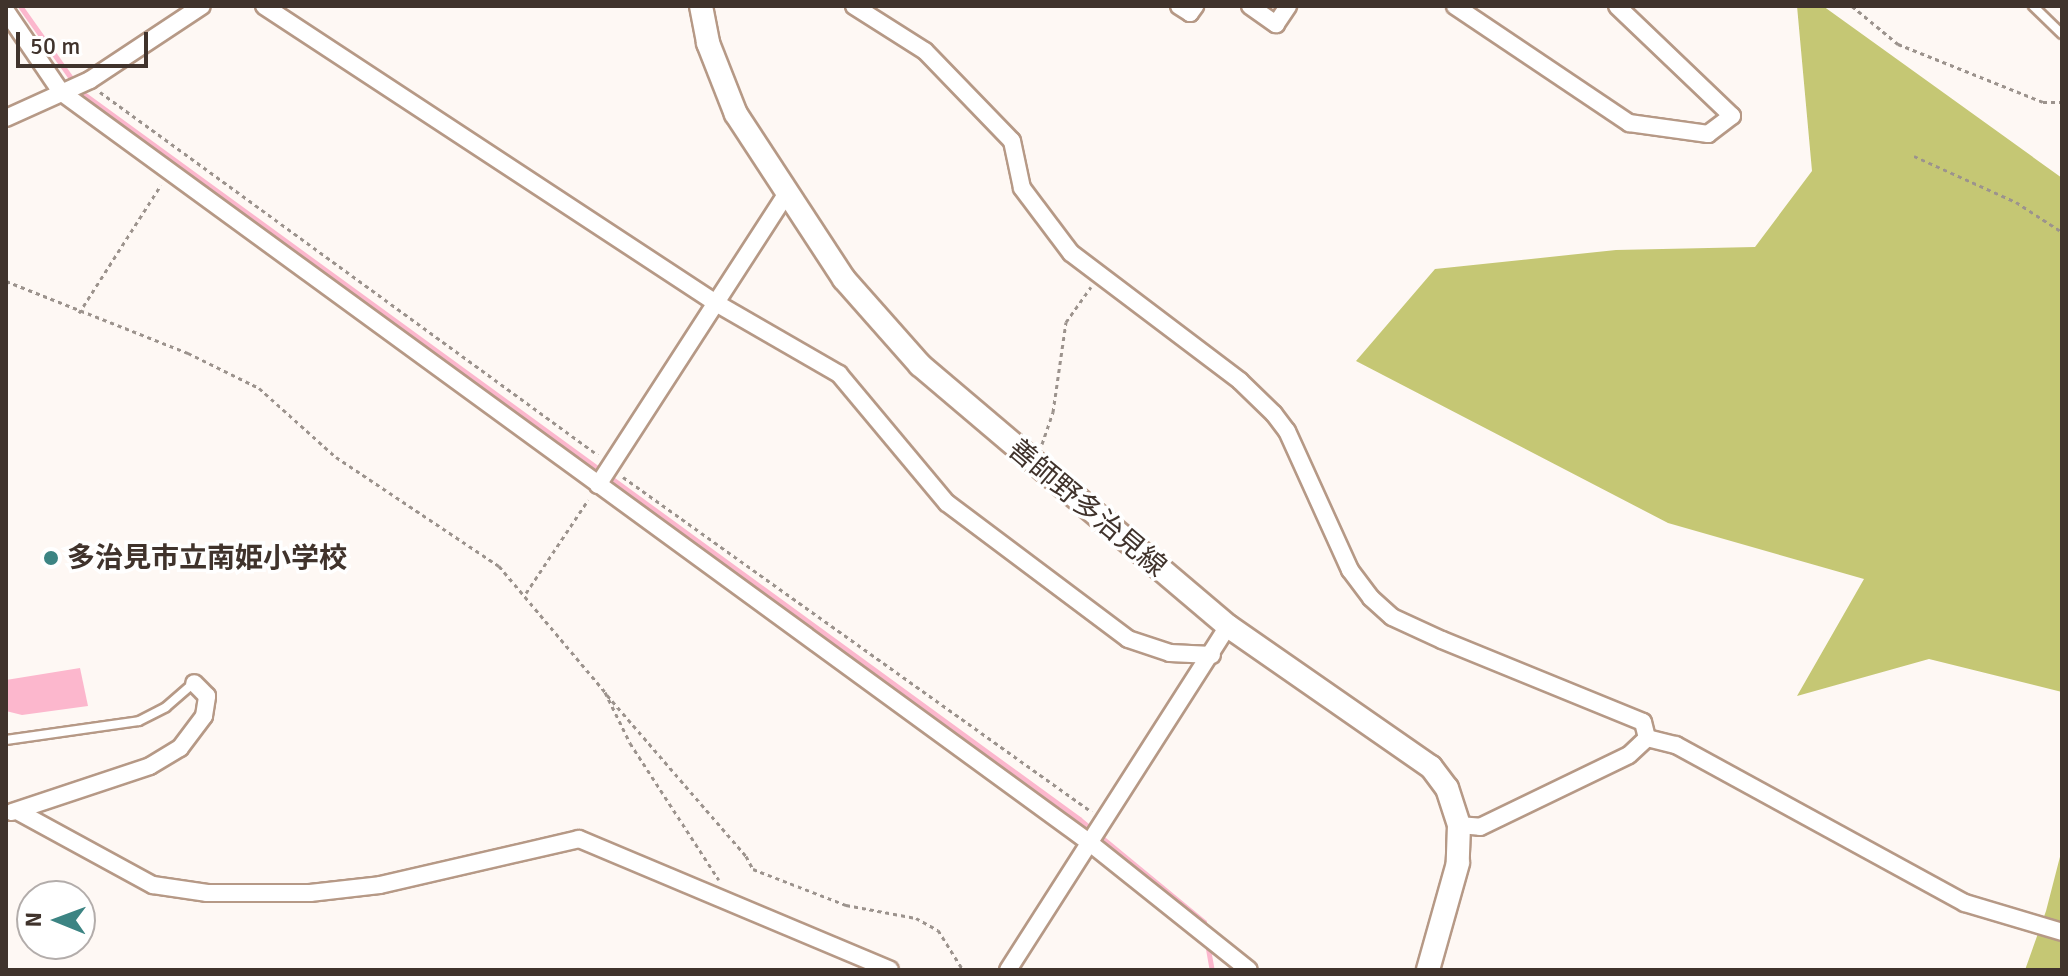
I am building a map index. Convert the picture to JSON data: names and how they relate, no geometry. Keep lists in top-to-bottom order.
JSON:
{
  "streets": {
    "main road": ["善師野多治見線"]
  },
  "places": ["多治見市立南姫小学校"],
  "scale_bar": "50 m",
  "north": "left"
}
